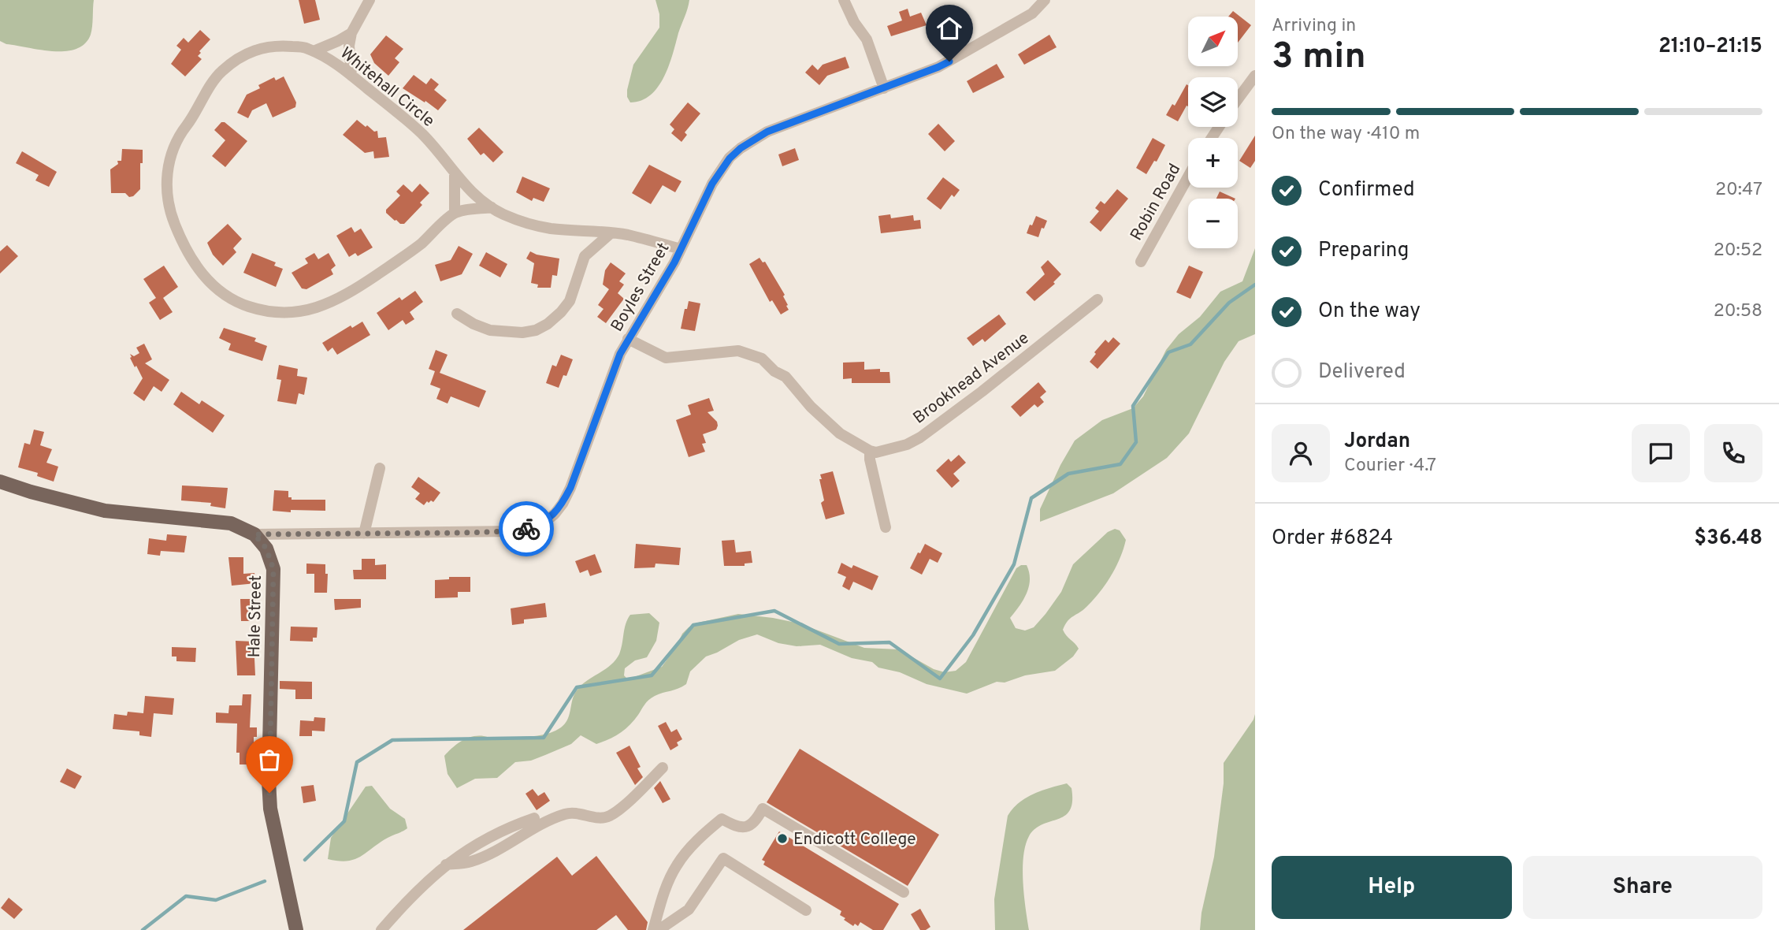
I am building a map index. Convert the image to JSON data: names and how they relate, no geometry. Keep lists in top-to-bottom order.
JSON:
{
  "streets": {
    "main road": ["Hale Street"],
    "street": [
      "Whitehall Circle",
      "Robin Road",
      "Boyles Street",
      "Brookhead Avenue"
    ]
  },
  "crossings": [
    ["Whitehall Circle", "Boyles Street"],
    ["Boyles Street", "Hale Street"]
  ],
  "places": ["Endicott College"],
  "north": "top right",
  "page": {
    "heading": ["3 min", "Arriving in", "21:10–21:15"],
    "panel": [
      "Jordan",
      "Courier · 4.7",
      "Order #6824",
      "$36.48"
    ],
    "map_buttons": ["+", "−"],
    "bar": "On the way · 410 m",
    "list": [
      ["Confirmed", "20:47"],
      ["Preparing", "20:52"],
      ["On the way", "20:58"],
      "Delivered"
    ],
    "buttons": ["Help", "Share"]
  }
}
